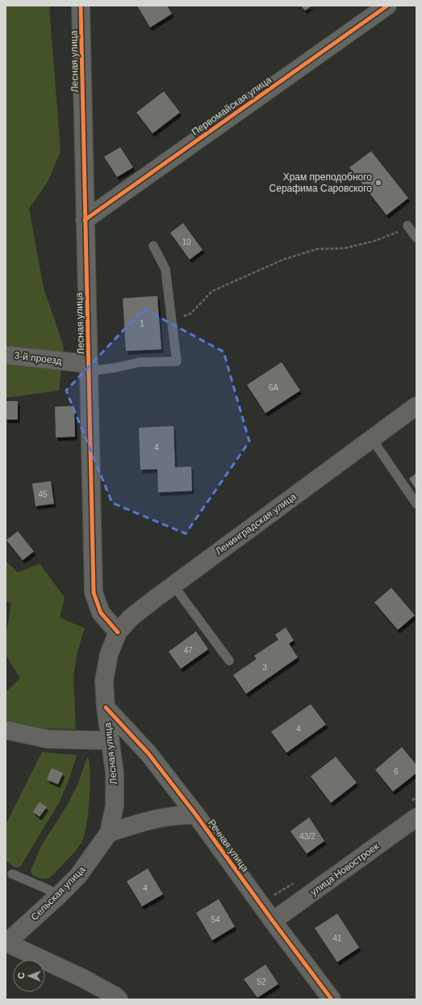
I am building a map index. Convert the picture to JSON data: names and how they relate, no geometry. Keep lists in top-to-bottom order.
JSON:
{
  "streets": {
    "street": [
      "Лесная улица",
      "Первомайская улица",
      "3-й проезд",
      "Ленинградская улица",
      "Речная улица",
      "улица Новостроек",
      "Сельская улица"
    ]
  },
  "crossings": [
    ["Лесная улица", "Первомайская улица"],
    ["Лесная улица", "3-й проезд"],
    ["Лесная улица", "Ленинградская улица"],
    ["Лесная улица", "Речная улица"],
    ["Лесная улица", "Сельская улица"],
    ["Речная улица", "улица Новостроек"]
  ],
  "places": ["Храм преподобного Серафима Саровского"],
  "house_numbers": [
    "10",
    "1",
    "6А",
    "4",
    "45",
    "47",
    "3",
    "4",
    "6",
    "43/2",
    "4",
    "54",
    "41",
    "52"
  ],
  "north": "left"
}
